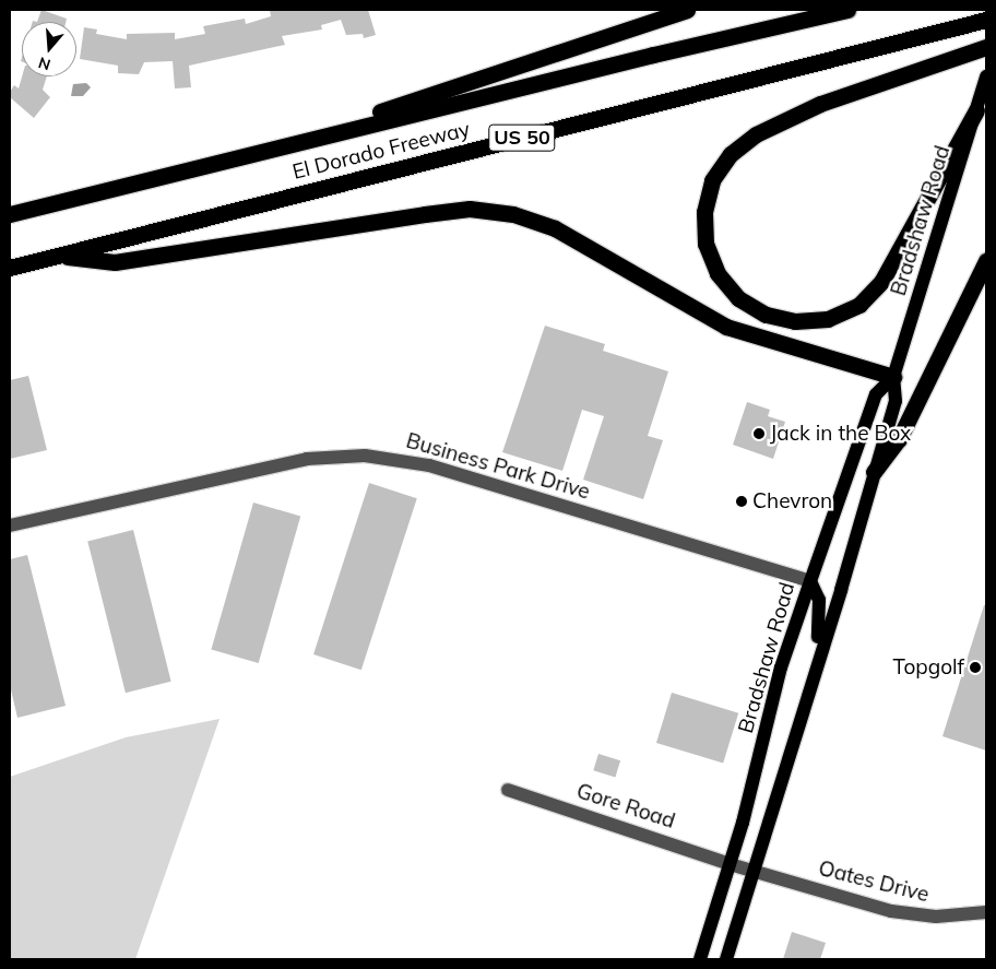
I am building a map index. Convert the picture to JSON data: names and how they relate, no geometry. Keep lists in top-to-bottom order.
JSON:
{
  "streets": {
    "highway": ["US 50", "El Dorado Freeway"],
    "main road": ["Bradshaw Road"],
    "street": ["Business Park Drive", "Gore Road", "Oates Drive"]
  },
  "crossings": [
    ["Bradshaw Road", "Business Park Drive"],
    ["Bradshaw Road", "Gore Road"],
    ["Bradshaw Road", "Oates Drive"],
    ["Gore Road", "Oates Drive"]
  ],
  "places": ["Jack in the Box", "Chevron", "Topgolf"],
  "north": "bottom"
}
